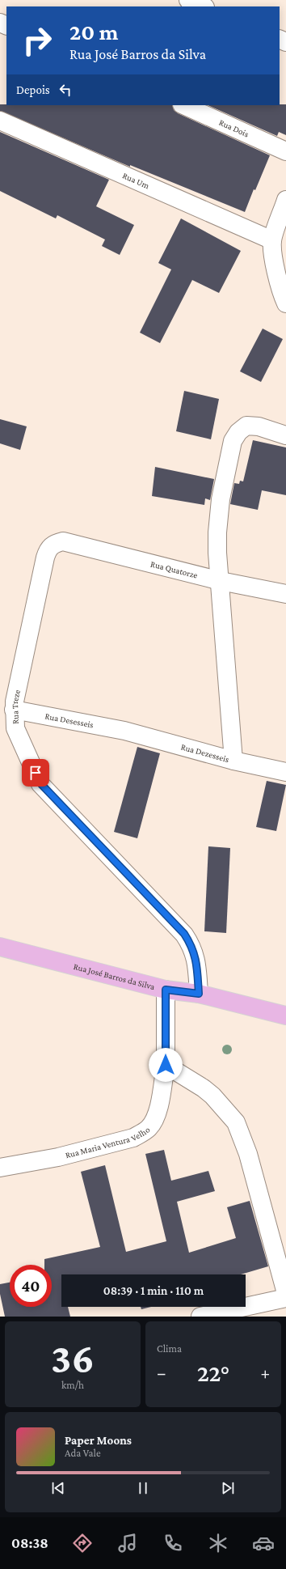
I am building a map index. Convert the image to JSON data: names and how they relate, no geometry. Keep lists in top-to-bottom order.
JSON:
{
  "streets": {
    "main road": ["Rua José Barros da Silva"],
    "street": [
      "Rua Dois",
      "Rua Um",
      "Rua Quatorze",
      "Rua Treze",
      "Rua Desesseis",
      "Rua Dezesseis",
      "Rua Maria Ventura Velho"
    ]
  },
  "crossings": [
    ["Rua Quatorze", "Rua Treze"],
    ["Rua Treze", "Rua Desesseis"],
    ["Rua Treze", "Rua José Barros da Silva"],
    ["Rua Desesseis", "Rua Dezesseis"],
    ["Rua José Barros da Silva", "Rua Maria Ventura Velho"]
  ],
  "page": {
    "turn": ["20 m", "Rua José Barros da Silva"],
    "then": "Depois",
    "limit": "40",
    "trip": "08:39 · 1 min · 110 m",
    "tile": [
      ["36", "km/h"],
      "Clima"
    ],
    "heat": ["−", "22°", "+"],
    "song": ["Paper Moons", "Ada Vale"],
    "tabs": "08:38"
  }
}
